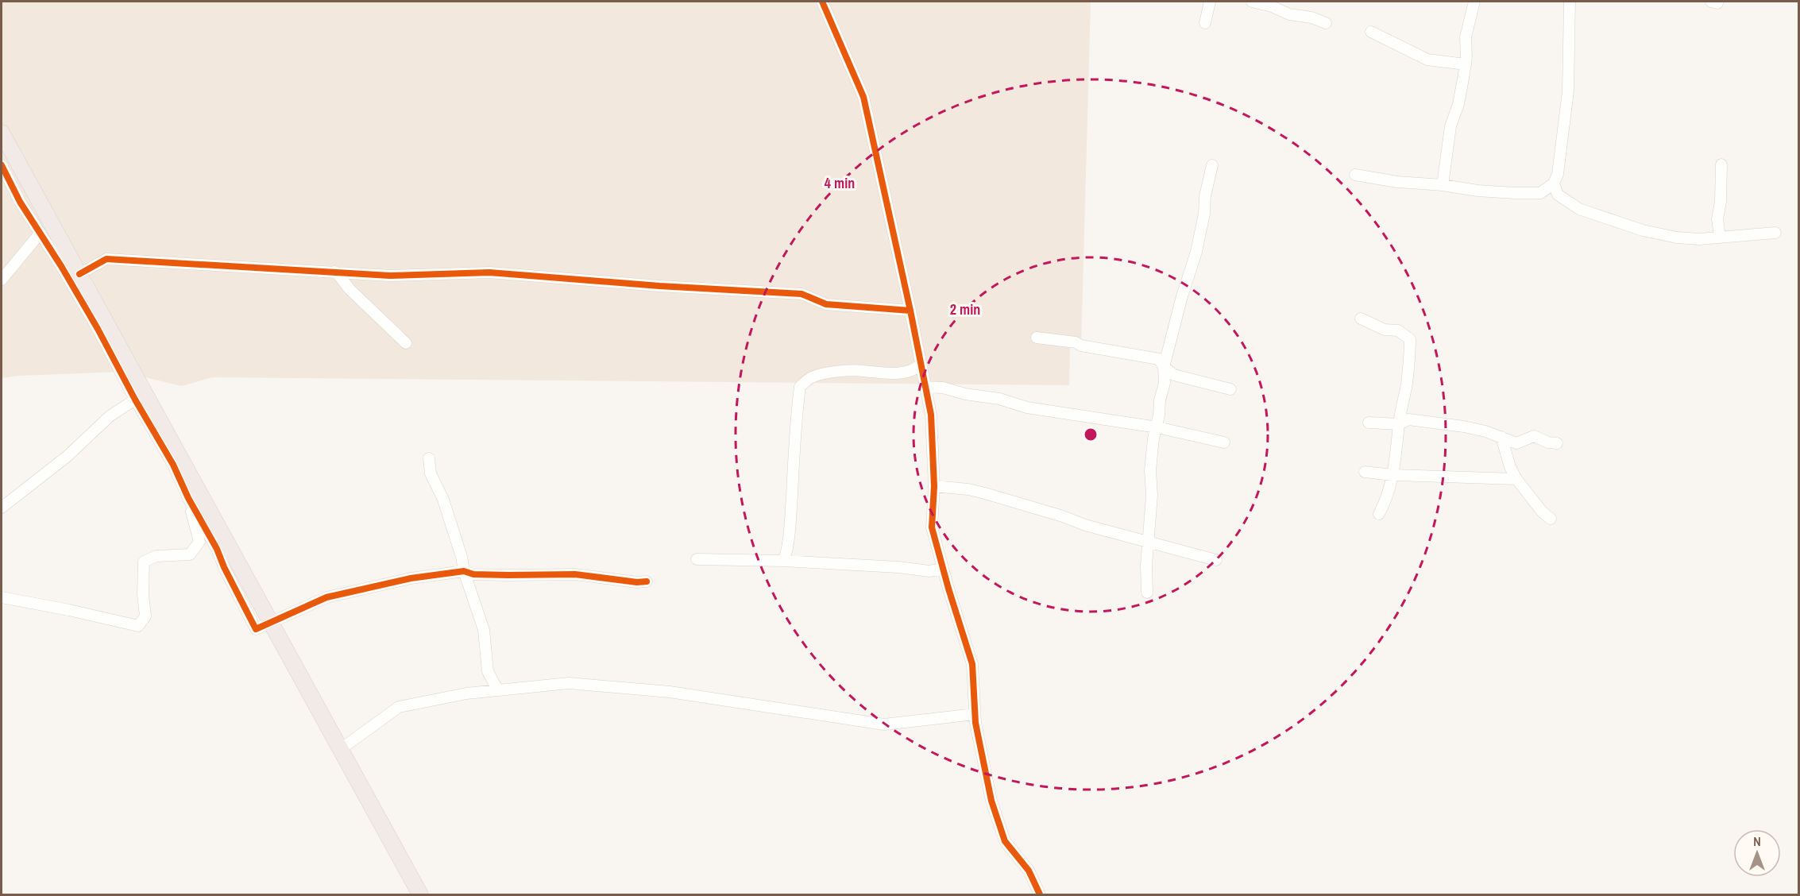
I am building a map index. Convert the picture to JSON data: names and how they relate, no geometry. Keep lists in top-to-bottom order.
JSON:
{
  "north": "top",
  "rings": ["4 min", "2 min"]
}
